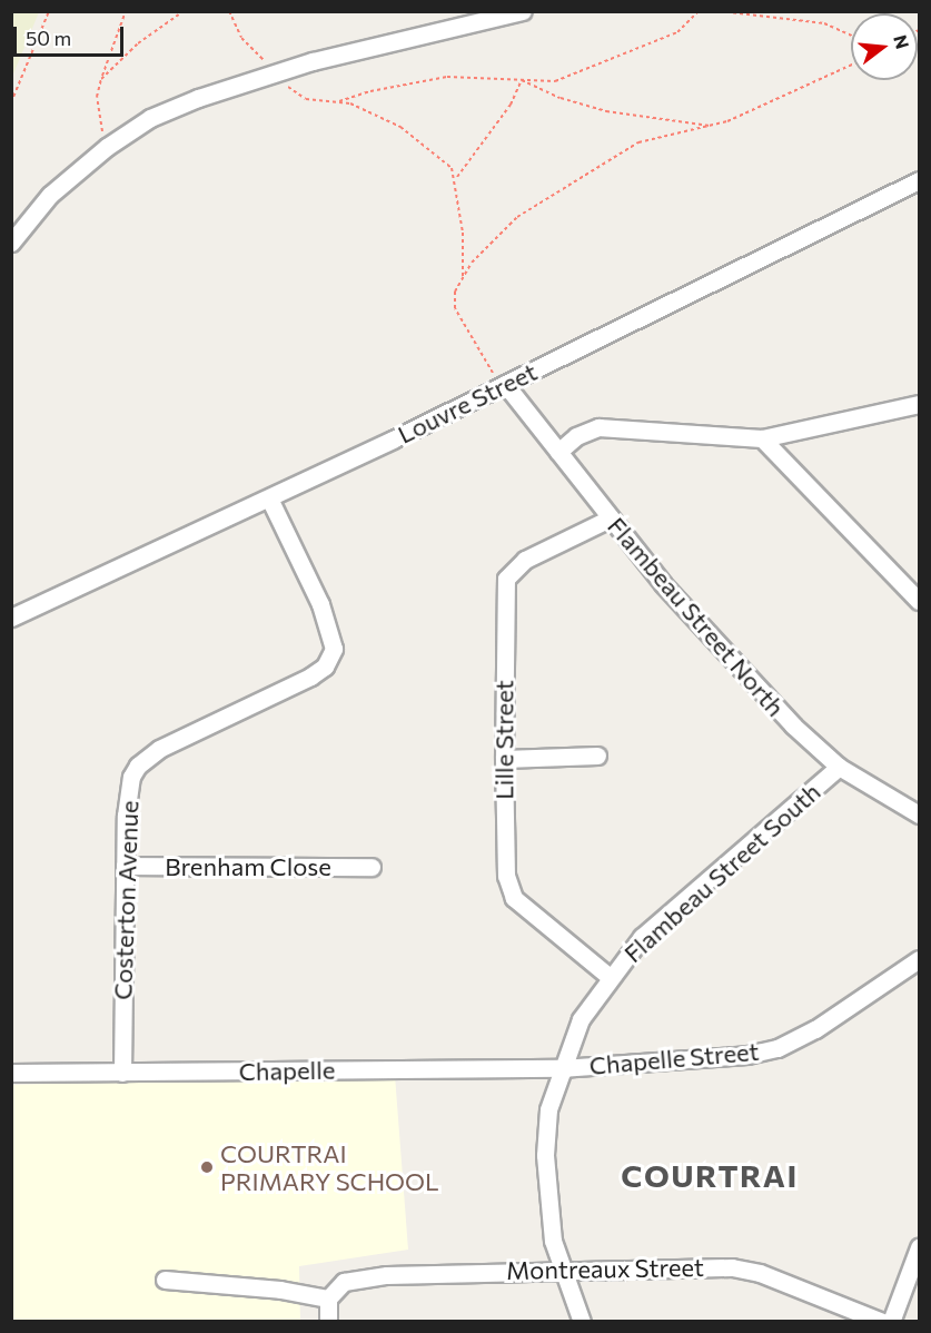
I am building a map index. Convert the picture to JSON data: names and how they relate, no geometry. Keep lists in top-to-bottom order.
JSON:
{
  "streets": {
    "street": [
      "Louvre Street",
      "Flambeau Street North",
      "Lille Street",
      "Brenham Close",
      "Flambeau Street South",
      "Costerton Avenue",
      "Chapelle Street",
      "Chapelle",
      "Montreaux Street"
    ]
  },
  "crossings": [
    ["Louvre Street", "Flambeau Street North"],
    ["Louvre Street", "Costerton Avenue"],
    ["Flambeau Street North", "Lille Street"],
    ["Flambeau Street North", "Flambeau Street South"],
    ["Lille Street", "Flambeau Street South"],
    ["Brenham Close", "Costerton Avenue"],
    ["Flambeau Street South", "Chapelle Street"],
    ["Flambeau Street South", "Chapelle"],
    ["Flambeau Street South", "Montreaux Street"],
    ["Costerton Avenue", "Chapelle"],
    ["Chapelle Street", "Chapelle"]
  ],
  "districts": ["COURTRAI"],
  "places": ["COURTRAI PRIMARY SCHOOL"],
  "scale_bar": "50 m",
  "north": "right"
}
